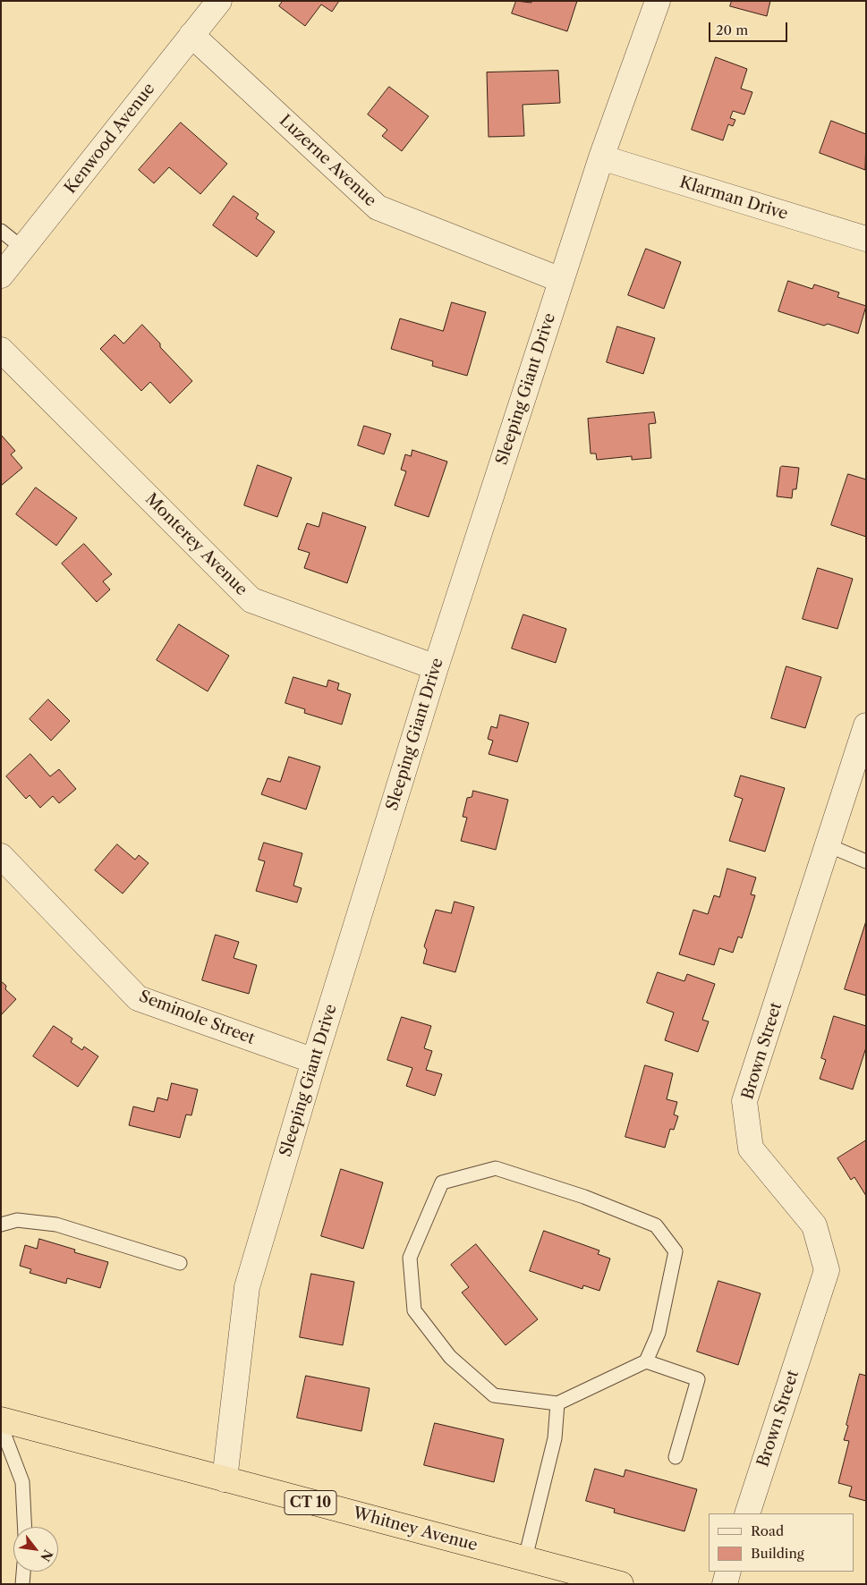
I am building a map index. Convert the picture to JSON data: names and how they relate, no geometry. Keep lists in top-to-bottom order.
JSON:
{
  "streets": {
    "highway": ["CT 10", "Whitney Avenue"],
    "street": [
      "Kenwood Avenue",
      "Luzerne Avenue",
      "Klarman Drive",
      "Sleeping Giant Drive",
      "Monterey Avenue",
      "Seminole Street",
      "Brown Street"
    ]
  },
  "crossings": [
    ["Kenwood Avenue", "Luzerne Avenue"],
    ["Luzerne Avenue", "Sleeping Giant Drive"],
    ["Klarman Drive", "Sleeping Giant Drive"],
    ["Sleeping Giant Drive", "Monterey Avenue"],
    ["Sleeping Giant Drive", "Seminole Street"],
    ["Sleeping Giant Drive", "Whitney Avenue"]
  ],
  "legend": ["Road", "Building"],
  "scale_bar": "20 m",
  "north": "bottom right"
}
